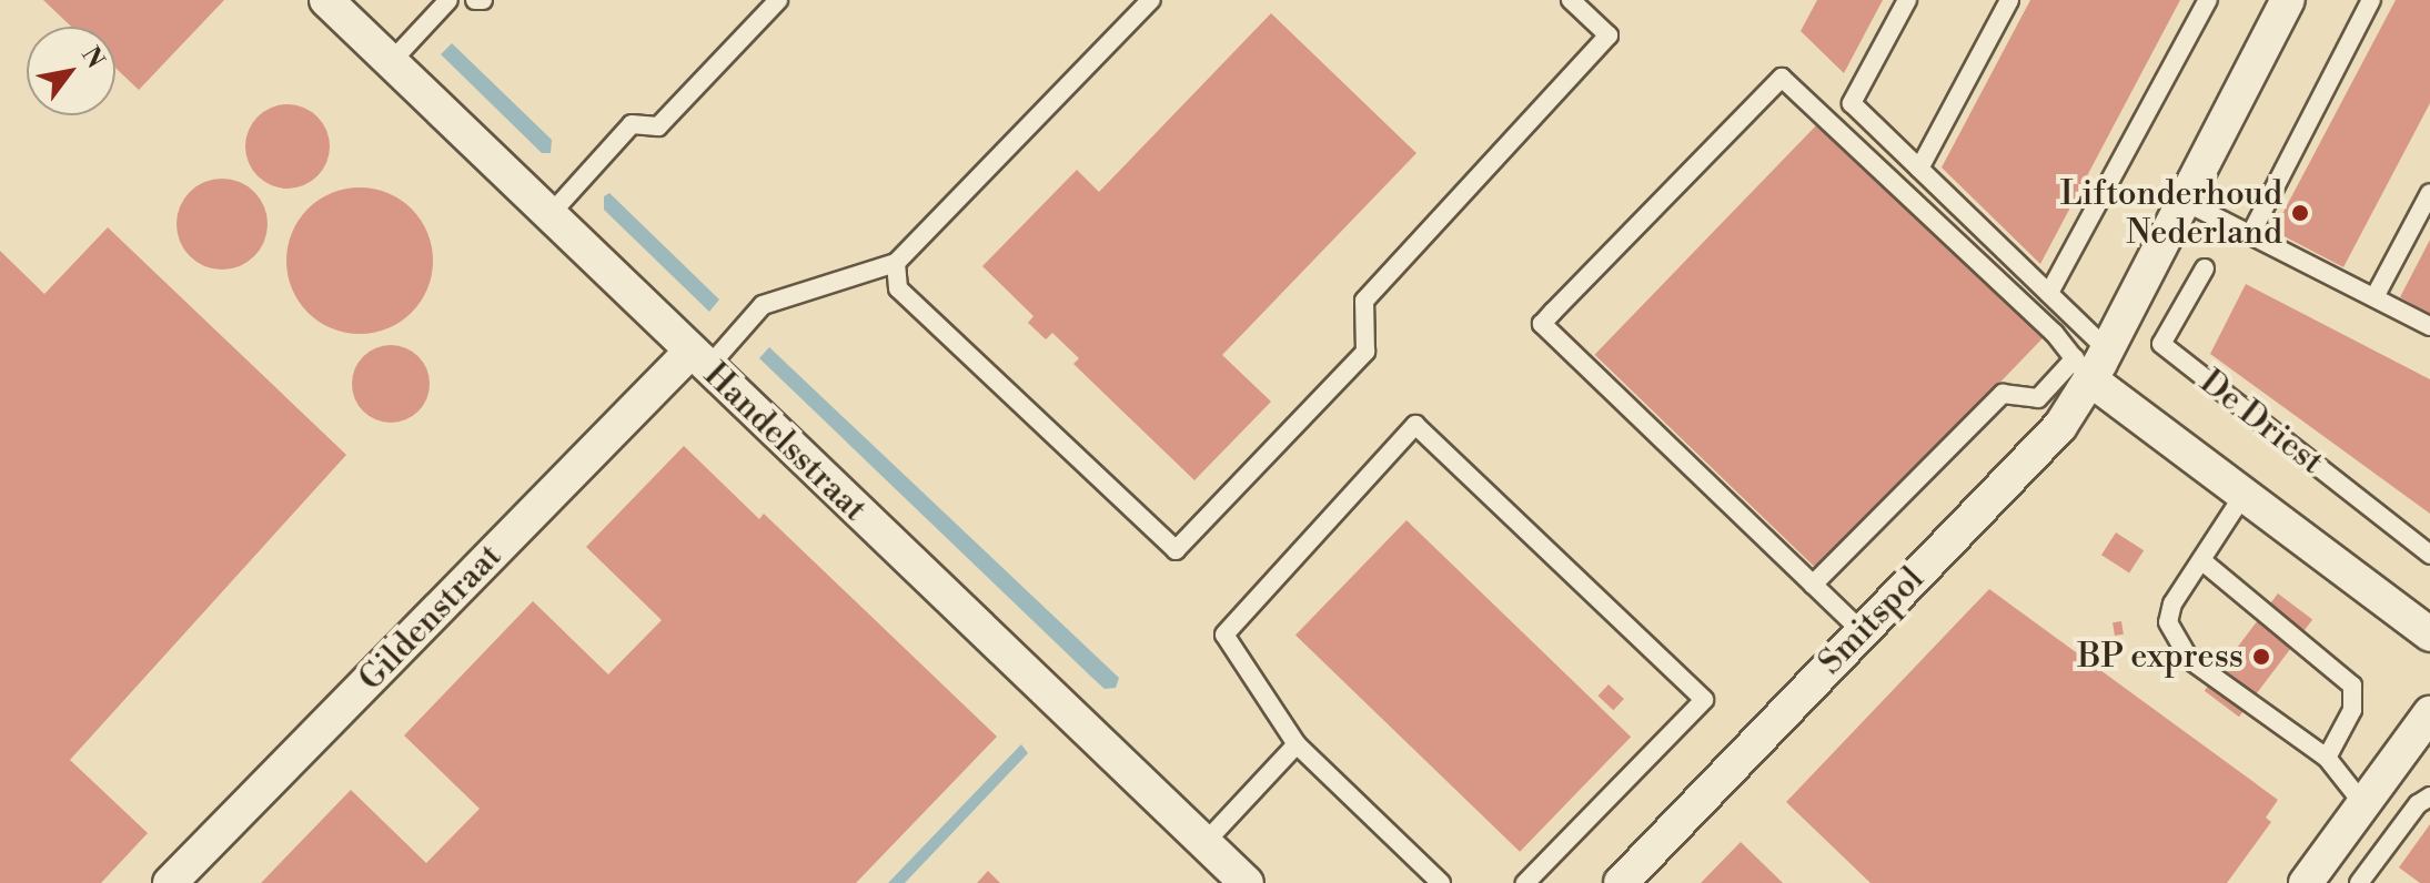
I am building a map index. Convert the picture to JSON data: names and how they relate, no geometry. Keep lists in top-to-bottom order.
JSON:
{
  "streets": {
    "street": [
      "De Driest",
      "Handelsstraat",
      "Gildenstraat",
      "Smitspol"
    ]
  },
  "crossings": [
    ["De Driest", "Smitspol"],
    ["Handelsstraat", "Gildenstraat"]
  ],
  "places": ["Liftonderhoud Nederland", "BP express"],
  "north": "top right"
}
